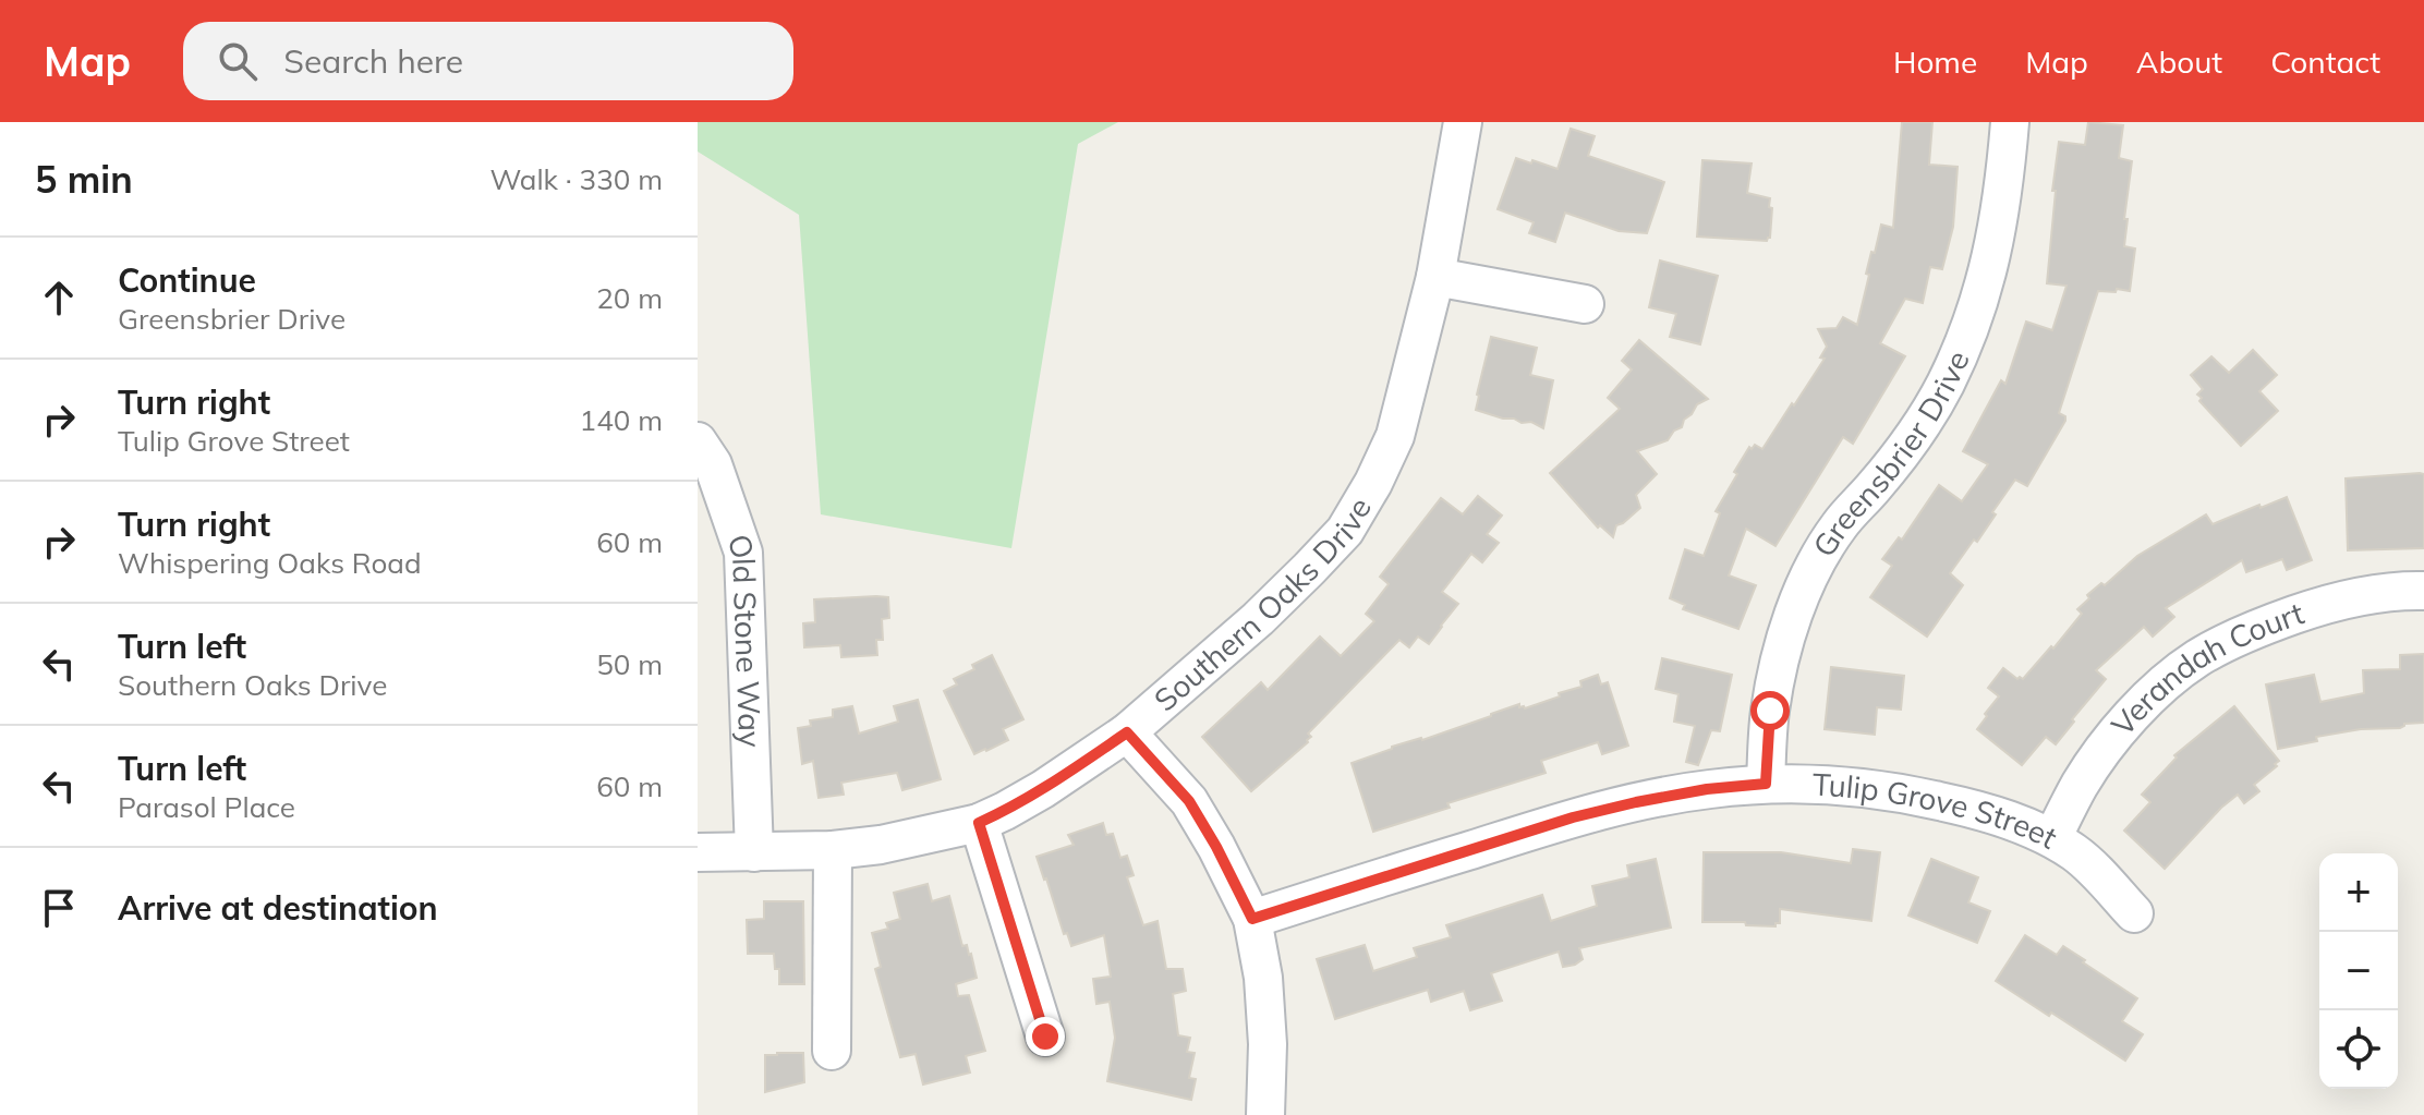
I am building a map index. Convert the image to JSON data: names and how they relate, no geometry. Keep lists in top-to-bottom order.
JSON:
{
  "streets": {
    "street": [
      "Greensbrier Drive",
      "Southern Oaks Drive",
      "Old Stone Way",
      "Verandah Court",
      "Tulip Grove Street"
    ]
  },
  "crossings": [
    ["Greensbrier Drive", "Tulip Grove Street"],
    ["Southern Oaks Drive", "Old Stone Way"],
    ["Verandah Court", "Tulip Grove Street"]
  ],
  "page": {
    "header": "Map",
    "search": "Search here",
    "nav": [
      "Home",
      "Map",
      "About",
      "Contact"
    ],
    "heading": ["5 min", "Walk · 330 m"],
    "list": [
      ["Continue", "Greensbrier Drive", "20 m"],
      ["Turn right", "Tulip Grove Street", "140 m"],
      ["Turn right", "Whispering Oaks Road", "60 m"],
      ["Turn left", "Southern Oaks Drive", "50 m"],
      ["Turn left", "Parasol Place", "60 m"],
      "Arrive at destination"
    ],
    "map_buttons": ["+", "−"]
  }
}
